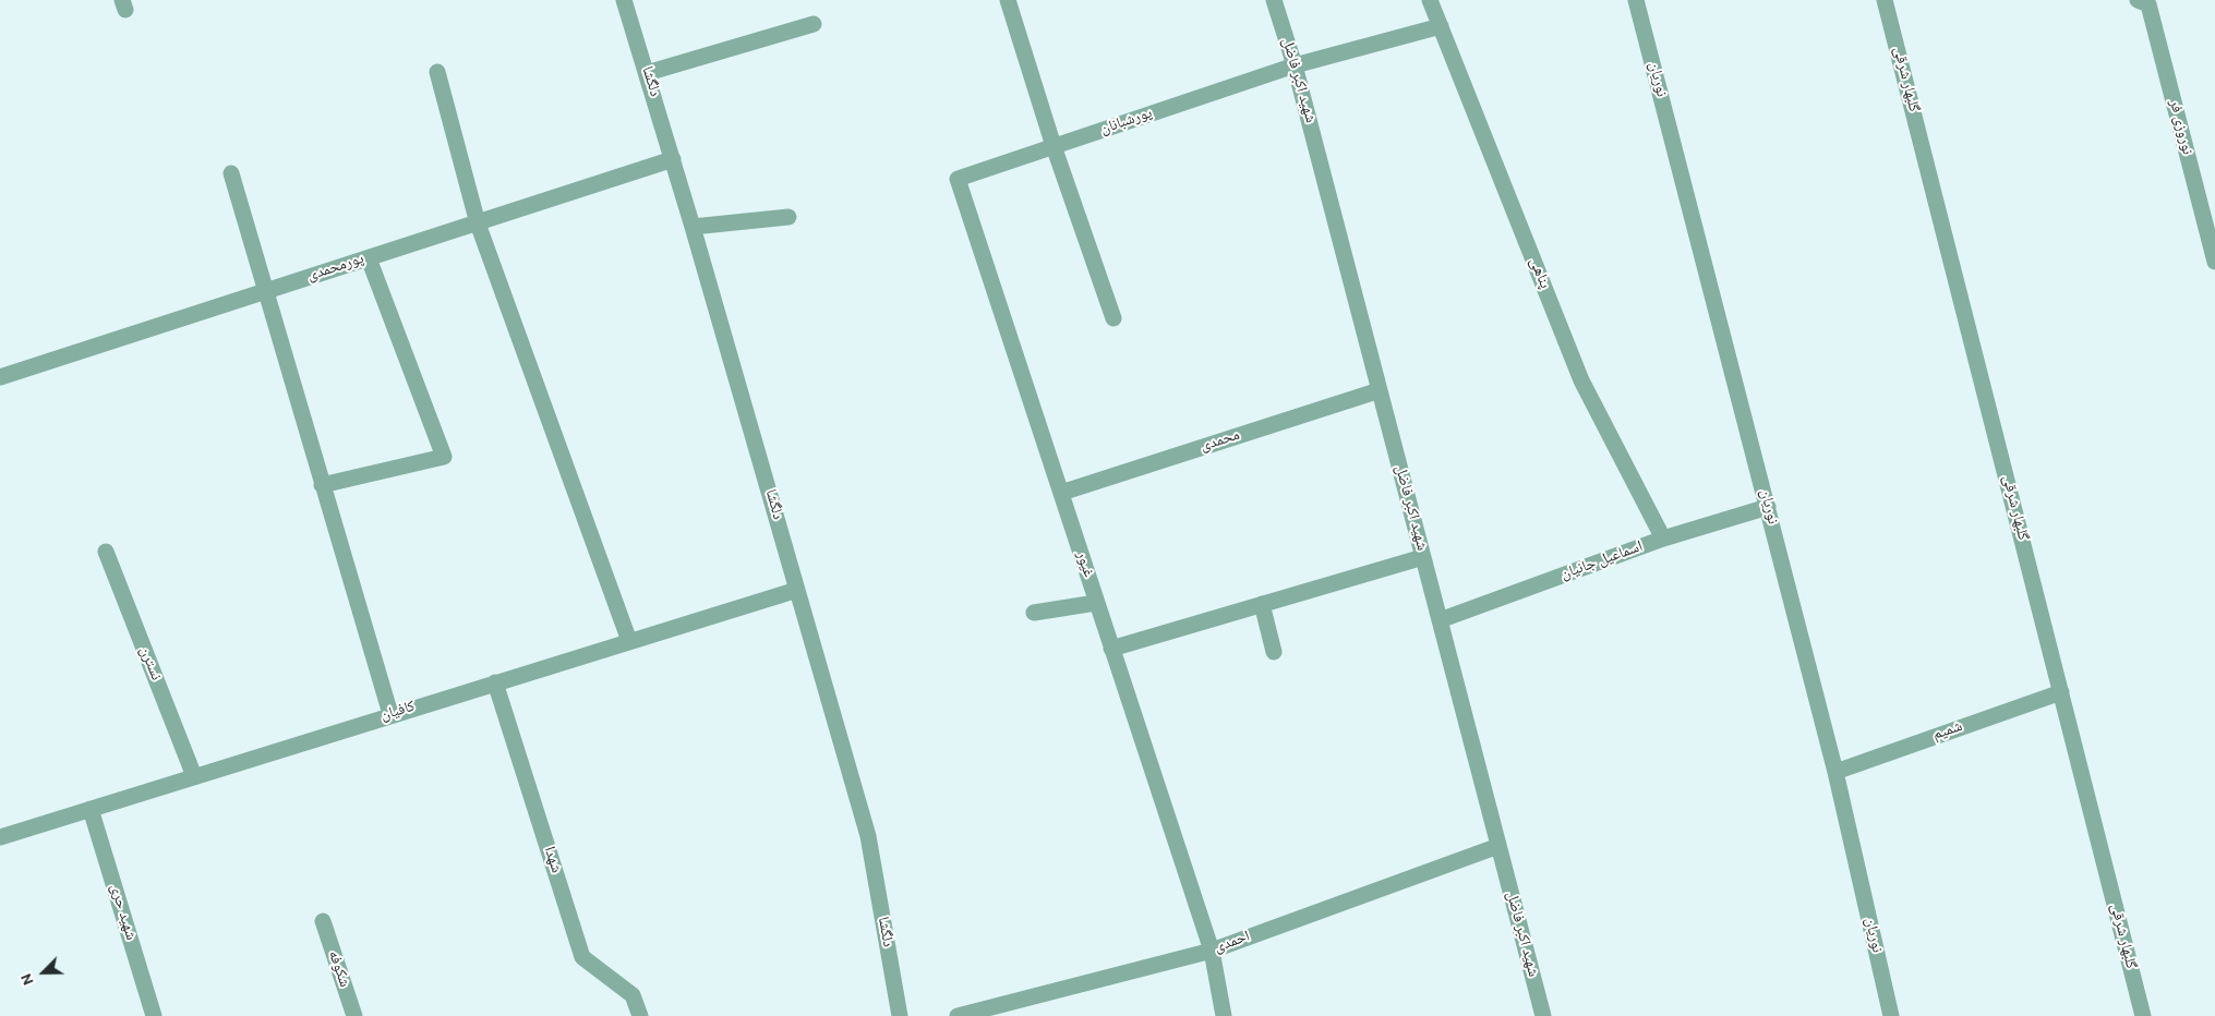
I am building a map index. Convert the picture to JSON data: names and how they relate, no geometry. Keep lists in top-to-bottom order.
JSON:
{
  "streets": {
    "street": [
      "نوریان",
      "گلبهار شرقی",
      "شهید اکبر فاضل",
      "دلگشا",
      "پورشبانان",
      "نوروزی فر",
      "پورمحمدی",
      "پناهی",
      "محمدی",
      "اسماعیل جانیان",
      "غیور",
      "نسترن",
      "کافیان",
      "شمیم",
      "شهدا",
      "شهید حری",
      "احمدی",
      "شکوفه"
    ]
  },
  "crossings": [
    ["نوریان", "اسماعیل جانیان"],
    ["نوریان", "شمیم"],
    ["گلبهار شرقی", "شمیم"],
    ["شهید اکبر فاضل", "پورشبانان"],
    ["شهید اکبر فاضل", "محمدی"],
    ["شهید اکبر فاضل", "اسماعیل جانیان"],
    ["شهید اکبر فاضل", "احمدی"],
    ["دلگشا", "پورمحمدی"],
    ["دلگشا", "کافیان"],
    ["پورشبانان", "پناهی"],
    ["پورشبانان", "غیور"],
    ["پناهی", "اسماعیل جانیان"],
    ["محمدی", "غیور"],
    ["غیور", "احمدی"],
    ["نسترن", "کافیان"],
    ["کافیان", "شهدا"],
    ["کافیان", "شهید حری"]
  ],
  "north": "bottom left"
}
